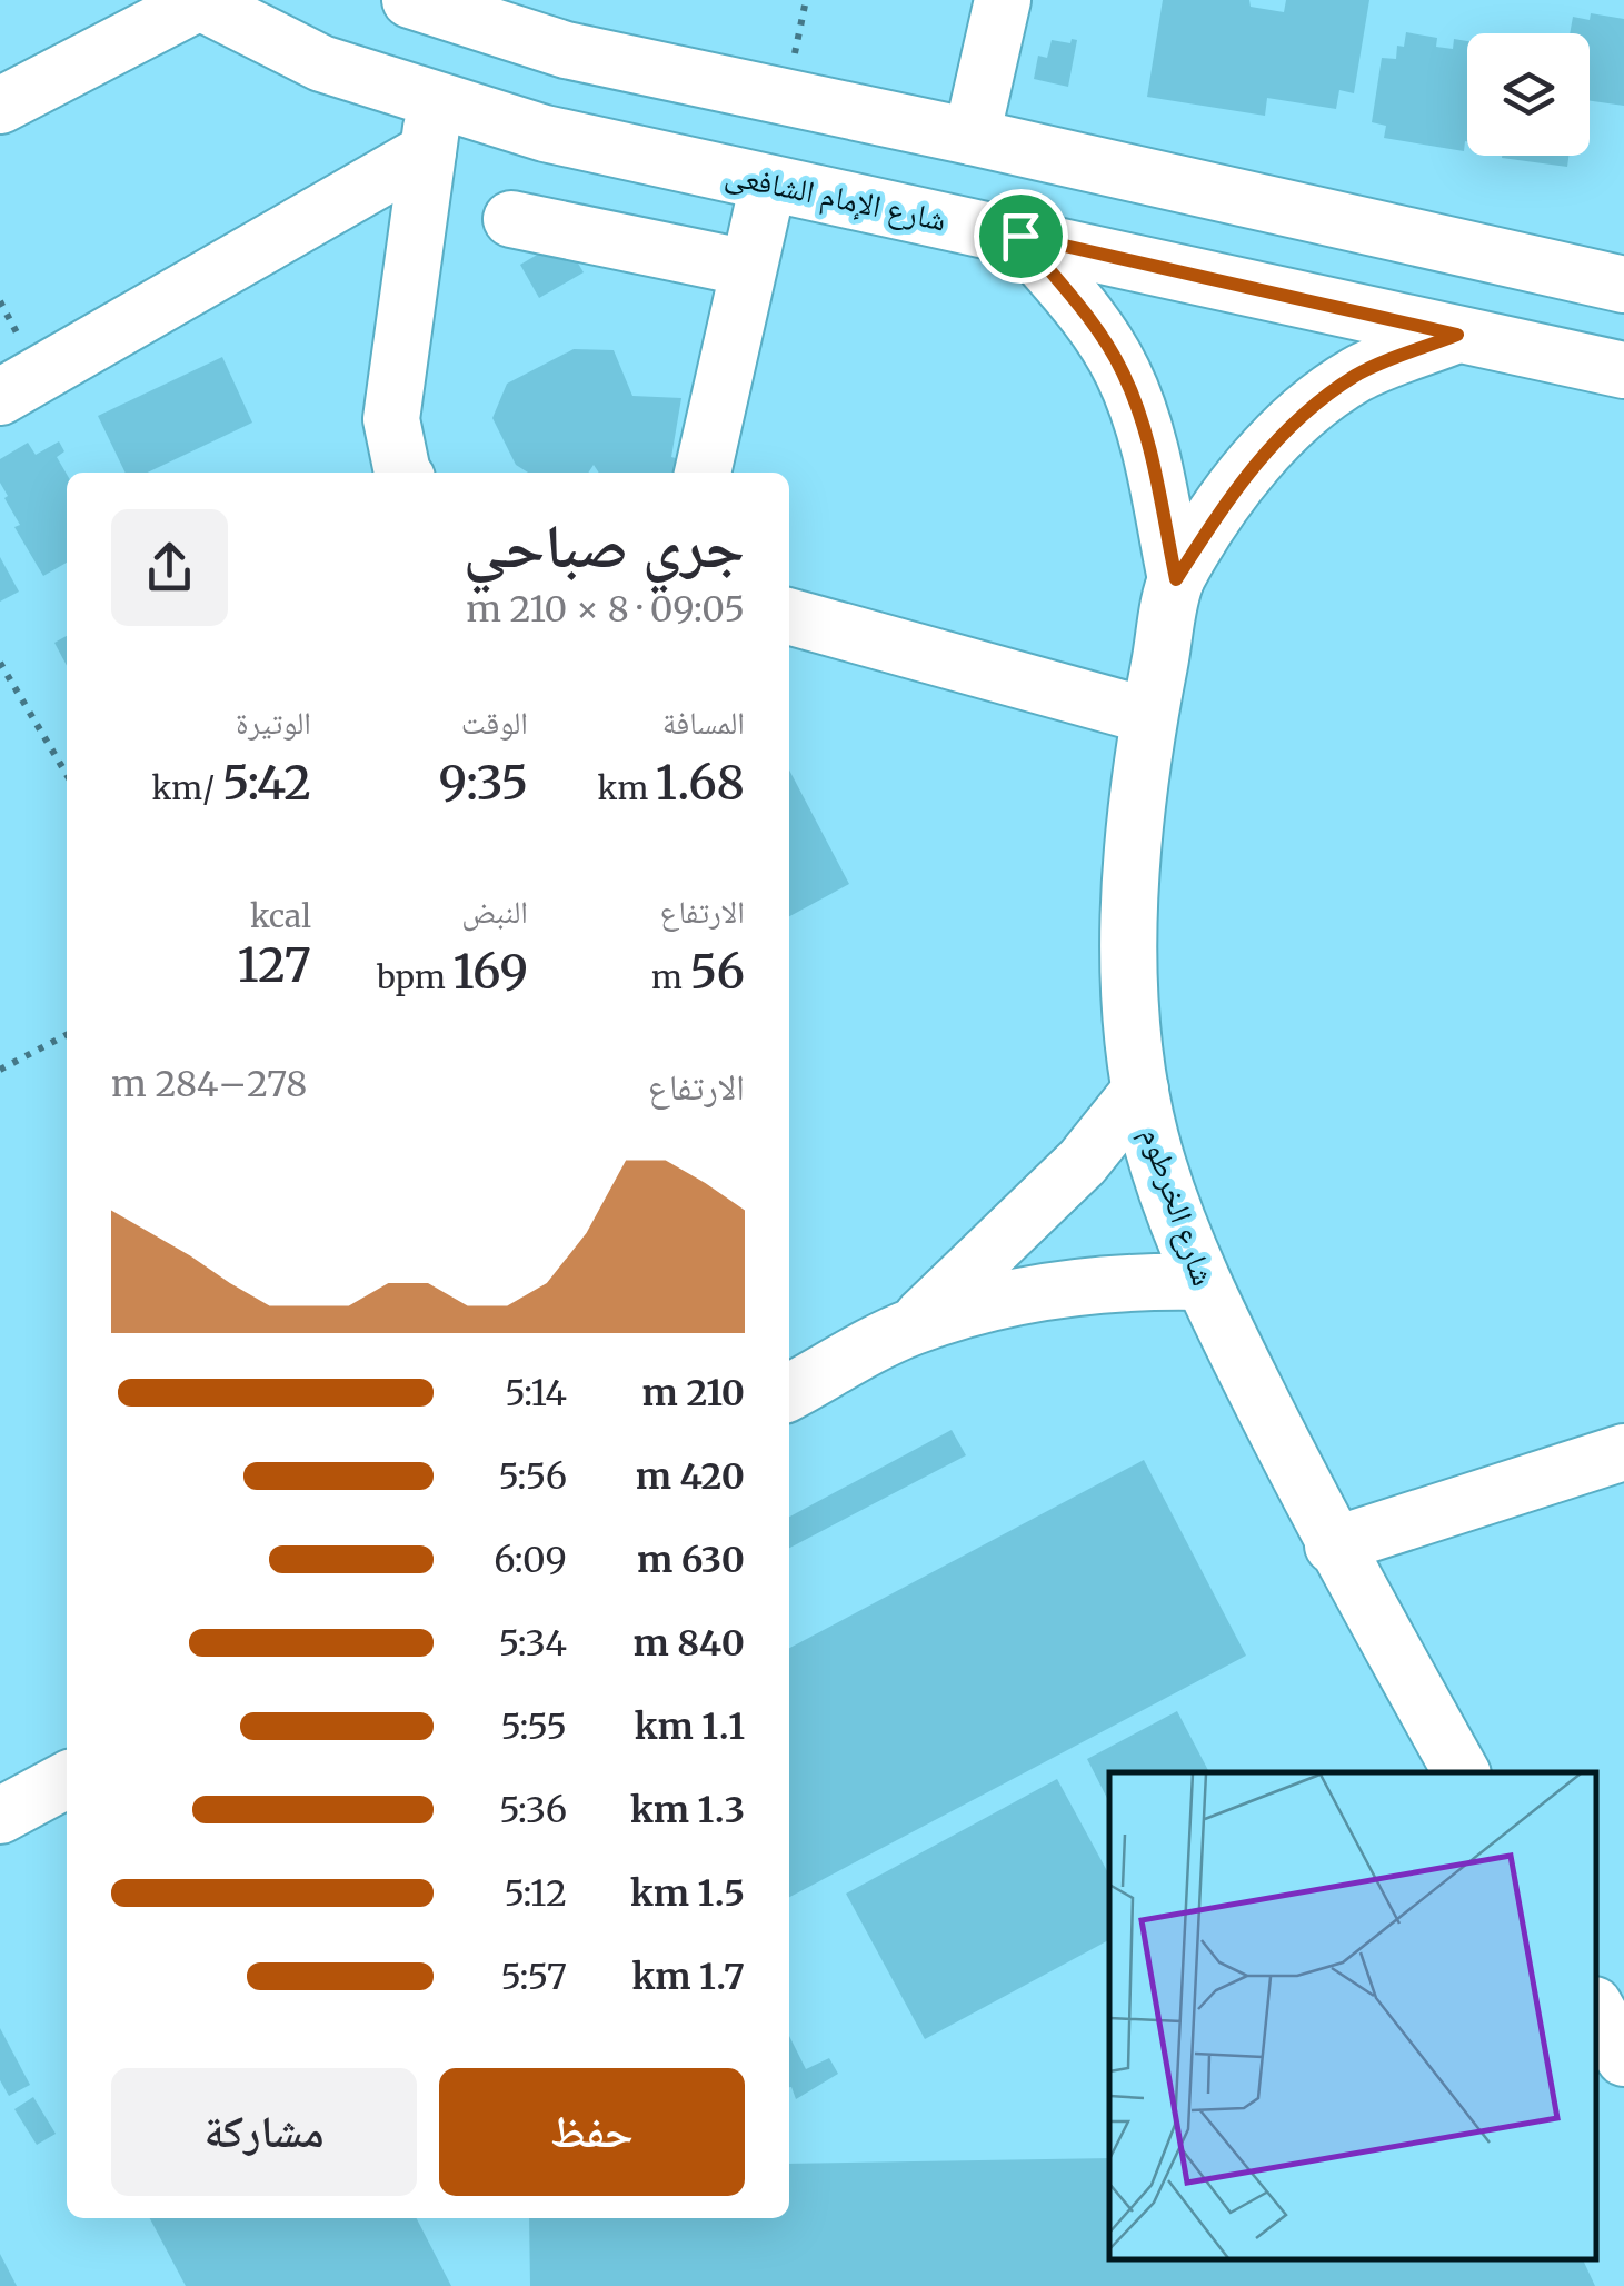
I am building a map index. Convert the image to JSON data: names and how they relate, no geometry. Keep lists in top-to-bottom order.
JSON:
{
  "streets": {
    "street": ["شارع الإمام الشافعى", "شارع الخرطوم"]
  },
  "crossings": [
    ["شارع الإمام الشافعى", "شارع الخرطوم"]
  ],
  "page": {
    "heading": ["جري صباحي", "09:05 · 8 × 210 m"],
    "stats": [
      ["المسافة", "1.68 km"],
      ["الوقت", "9:35"],
      ["الوتيرة", "5:42 /km"],
      ["الارتفاع", "56 m"],
      ["النبض", "169 bpm"],
      ["kcal", "127"]
    ],
    "chart": ["الارتفاع", "278–284 m"],
    "list": [
      {
        "name": "210 m",
        "note": "5:14"
      },
      {
        "name": "420 m",
        "note": "5:56"
      },
      {
        "name": "630 m",
        "note": "6:09"
      },
      {
        "name": "840 m",
        "note": "5:34"
      },
      {
        "name": "1.1 km",
        "note": "5:55"
      },
      {
        "name": "1.3 km",
        "note": "5:36"
      },
      {
        "name": "1.5 km",
        "note": "5:12"
      },
      {
        "name": "1.7 km",
        "note": "5:57"
      }
    ],
    "buttons": ["حفظ", "مشاركة"]
  }
}
